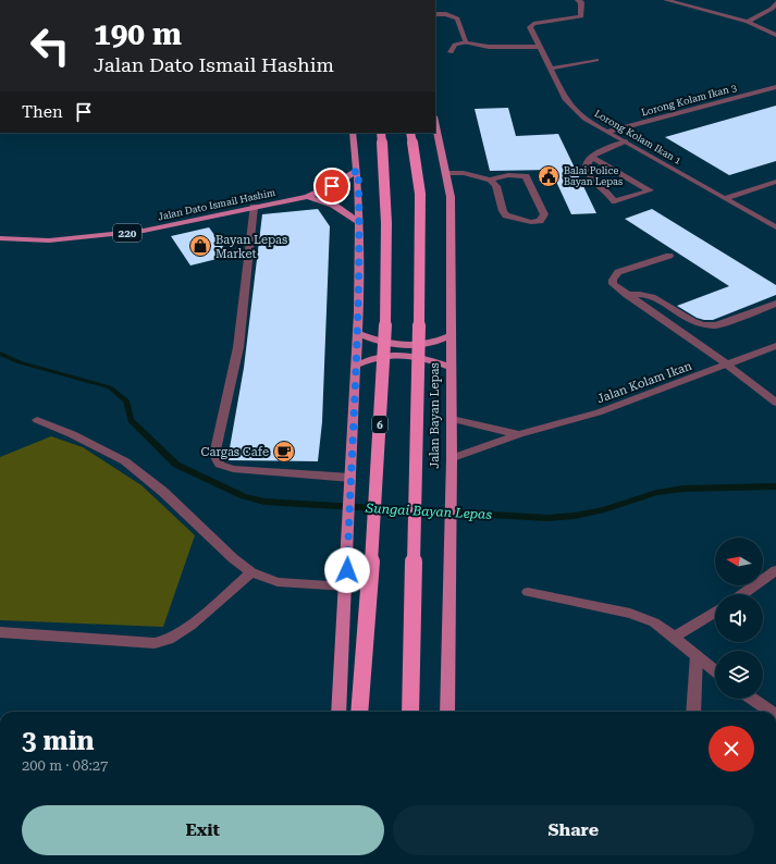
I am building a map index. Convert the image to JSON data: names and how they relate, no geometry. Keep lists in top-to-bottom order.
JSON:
{
  "streets": {
    "highway": ["Jalan Bayan Lepas", "6"],
    "main road": ["Jalan Dato Ismail Hashim", "220"],
    "street": ["Lorong Kolam Ikan 3", "Lorong Kolam Ikan 1", "Jalan Kolam Ikan"]
  },
  "crossings": [
    ["Lorong Kolam Ikan 3", "Lorong Kolam Ikan 1"],
    ["Jalan Kolam Ikan", "Jalan Bayan Lepas"]
  ],
  "water": ["Sungai Bayan Lepas"],
  "places": {
    "public building": ["Balai Police Bayan Lepas"],
    "shop": ["Bayan Lepas Market"],
    "cafe": ["Cargas Cafe"]
  },
  "north": "left",
  "page": {
    "turn": ["190 m", "Jalan Dato Ismail Hashim"],
    "then": "Then",
    "heading": ["3 min", "200 m · 08:27"],
    "buttons": ["Exit", "Share"]
  }
}
